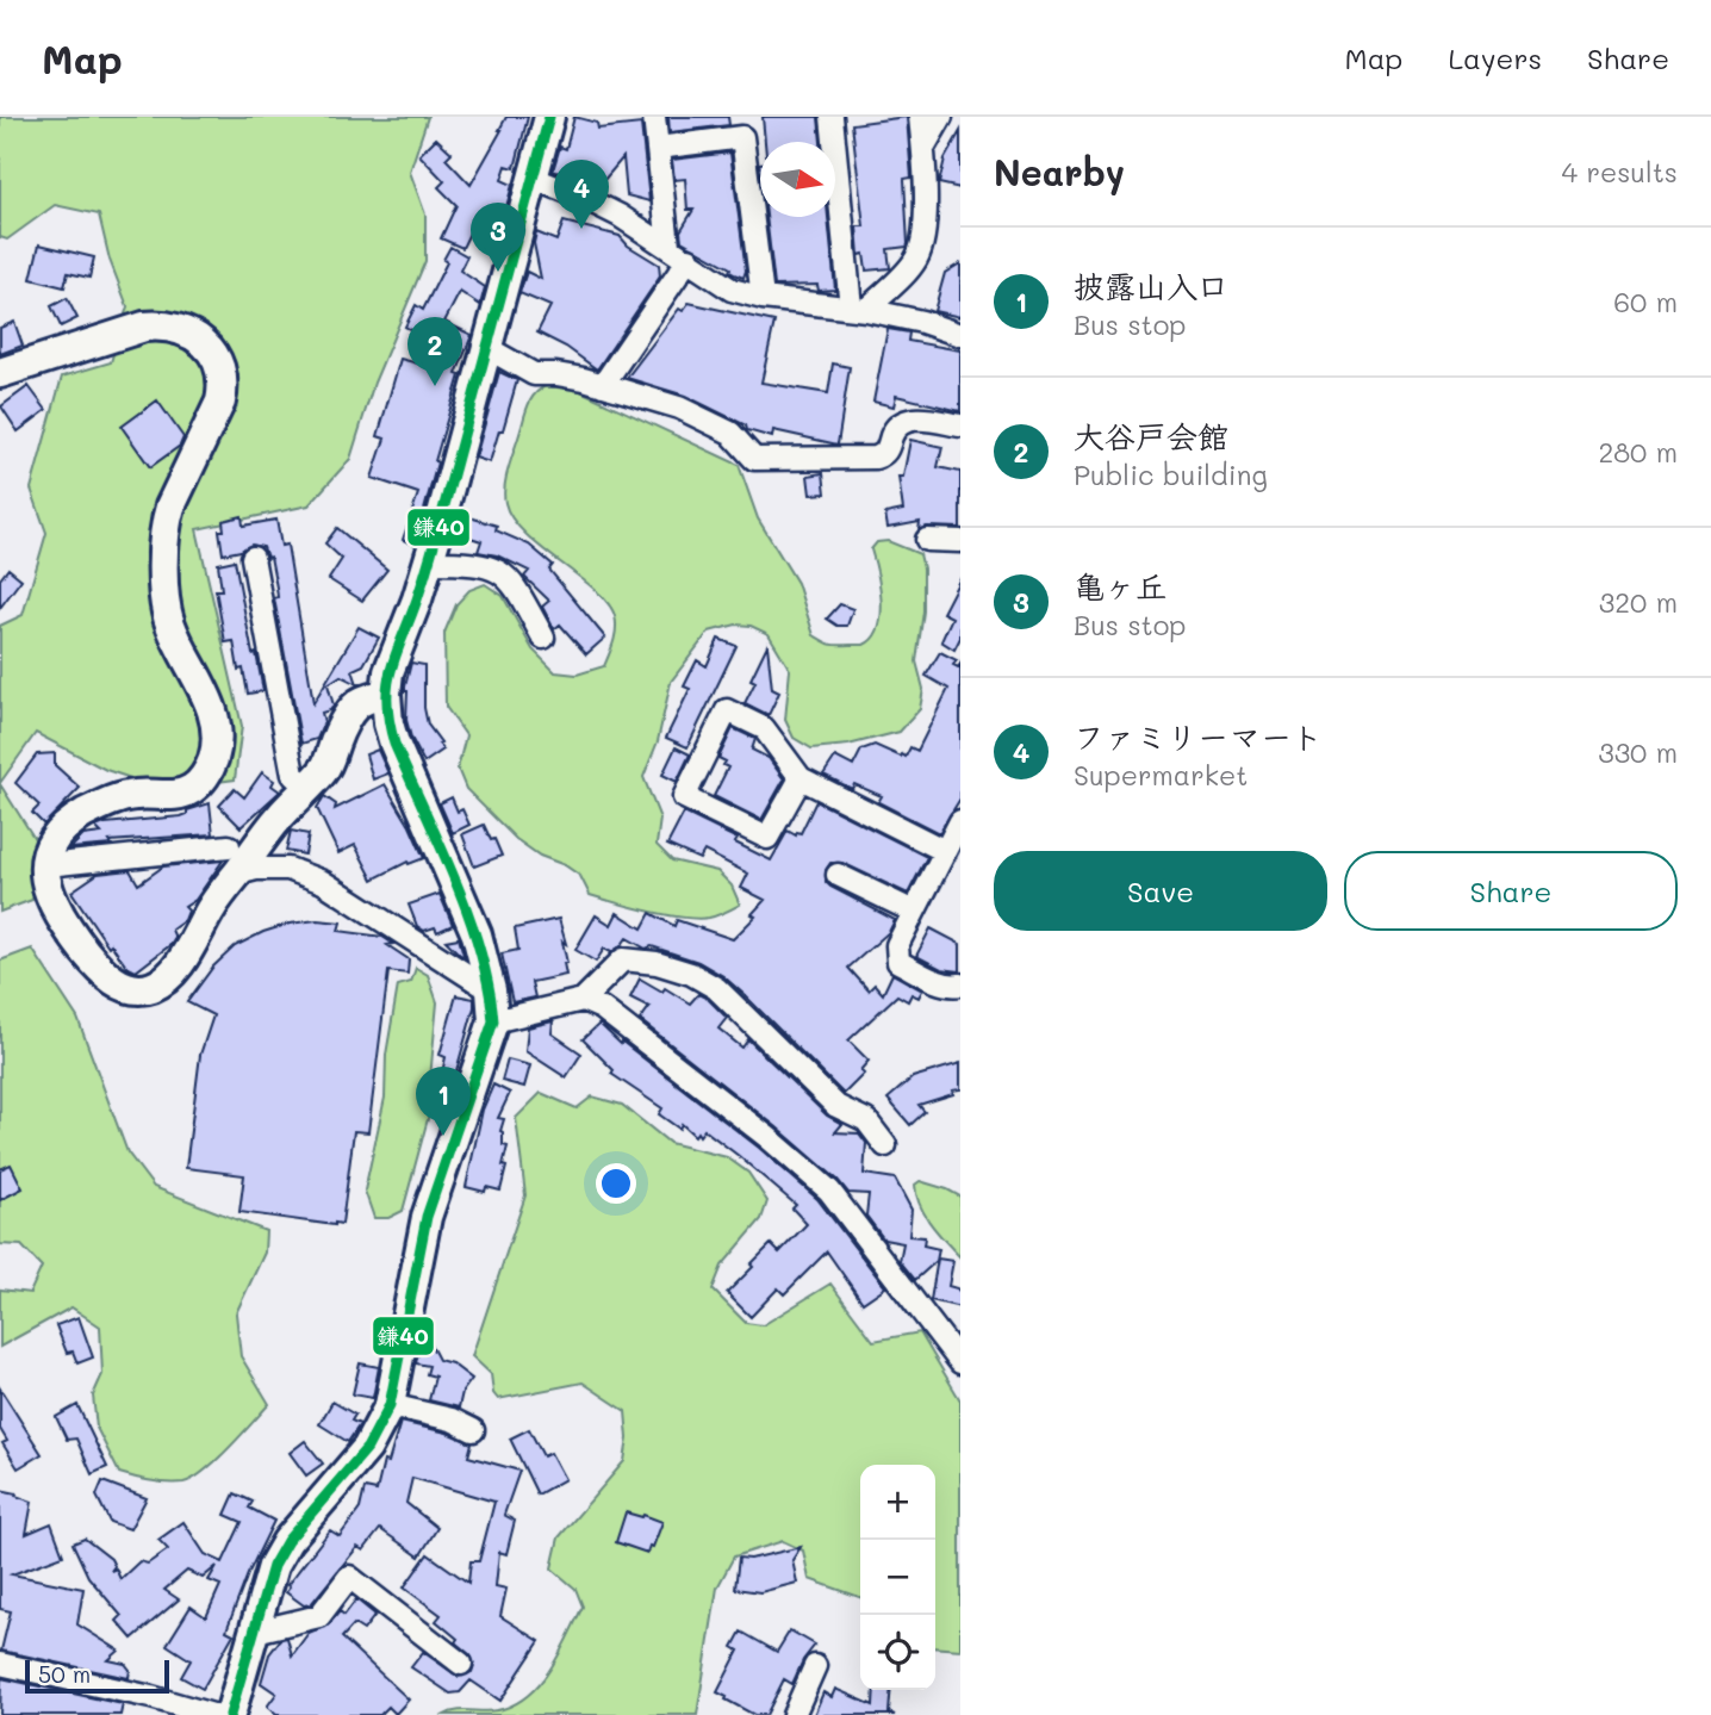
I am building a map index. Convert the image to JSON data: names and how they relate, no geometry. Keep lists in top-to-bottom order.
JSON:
{
  "lines": ["transit line 鎌40"],
  "scale_bar": "50 m",
  "north": "right",
  "page": {
    "header": "Map",
    "nav": ["Map", "Layers", "Share"],
    "heading": ["Nearby", "4 results"],
    "pins": [
      "4",
      "3",
      "2",
      "1"
    ],
    "list": [
      {
        "mark": "1",
        "name": "披露山入口",
        "note": "Bus stop",
        "value": "60 m"
      },
      {
        "mark": "2",
        "name": "大谷戸会館",
        "note": "Public building",
        "value": "280 m"
      },
      {
        "mark": "3",
        "name": "亀ヶ丘",
        "note": "Bus stop",
        "value": "320 m"
      },
      {
        "mark": "4",
        "name": "ファミリーマート",
        "note": "Supermarket",
        "value": "330 m"
      }
    ],
    "buttons": ["Save", "Share"],
    "map_buttons": ["+", "−"],
    "scale": "50 m"
  }
}
